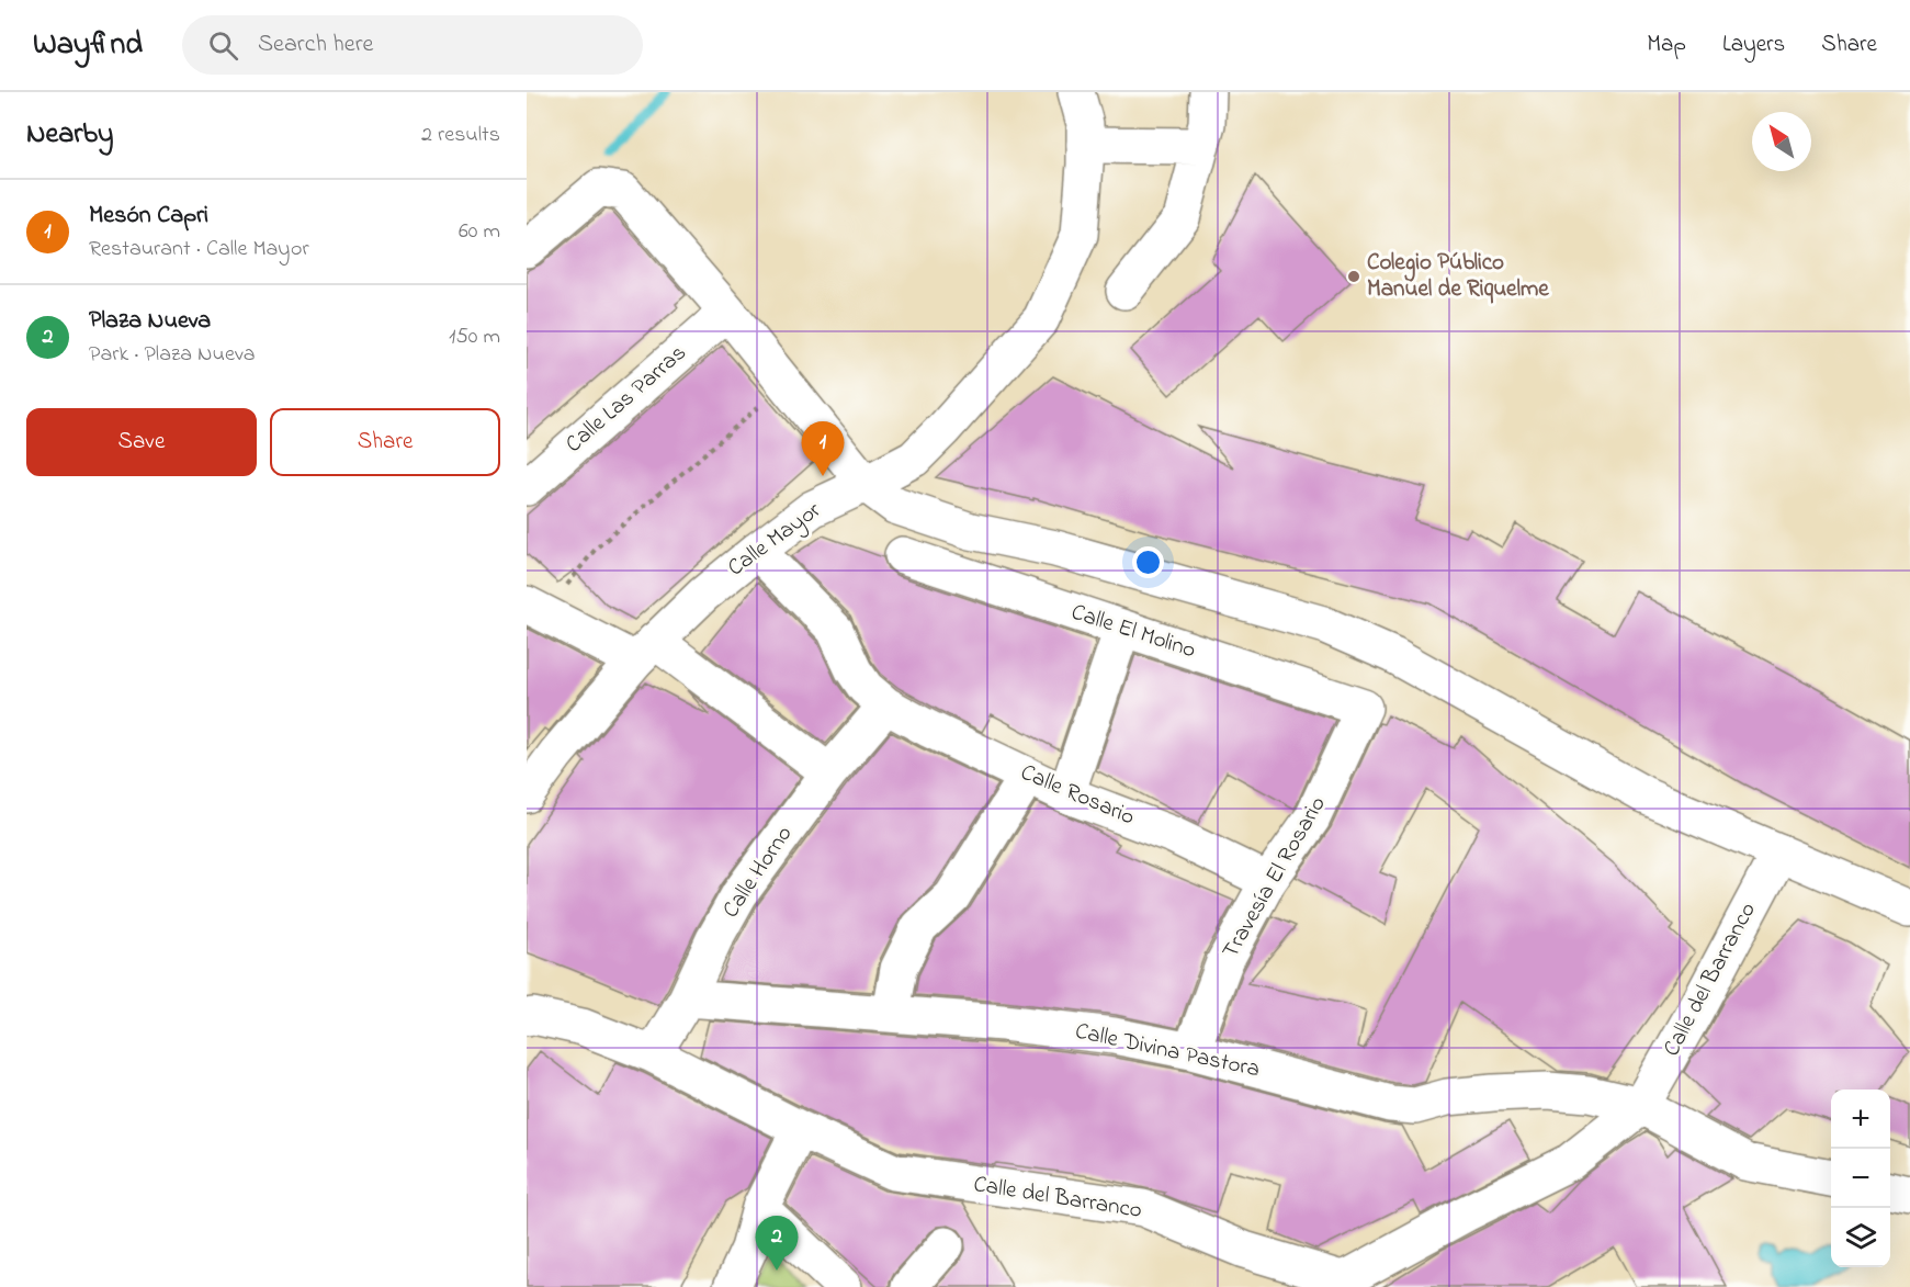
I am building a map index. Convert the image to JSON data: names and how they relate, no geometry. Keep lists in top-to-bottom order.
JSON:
{
  "streets": {
    "street": [
      "Calle Las Parras",
      "Calle Mayor",
      "Calle El Molino",
      "Calle Rosario",
      "Calle Horno",
      "Travesía El Rosario",
      "Calle del Barranco",
      "Calle Divina Pastora"
    ]
  },
  "crossings": [
    ["Calle Mayor", "Calle Rosario"],
    ["Calle El Molino", "Travesía El Rosario"],
    ["Calle Rosario", "Calle Horno"],
    ["Calle Rosario", "Travesía El Rosario"],
    ["Calle Horno", "Calle del Barranco"],
    ["Calle Horno", "Calle Divina Pastora"],
    ["Travesía El Rosario", "Calle Divina Pastora"],
    ["Calle del Barranco", "Calle Divina Pastora"]
  ],
  "places": ["Colegio Público Manuel de Riquelme"],
  "north": "top left",
  "page": {
    "header": "Wayfind",
    "search": "Search here",
    "nav": ["Map", "Layers", "Share"],
    "heading": ["Nearby", "2 results"],
    "list": [
      {
        "mark": "1",
        "name": "Mesón Capri",
        "note": "Restaurant · Calle Mayor",
        "value": "60 m"
      },
      {
        "mark": "2",
        "name": "Plaza Nueva",
        "note": "Park · Plaza Nueva",
        "value": "150 m"
      }
    ],
    "buttons": ["Save", "Share"],
    "pins": ["1", "2"],
    "map_buttons": ["+", "−"]
  }
}
